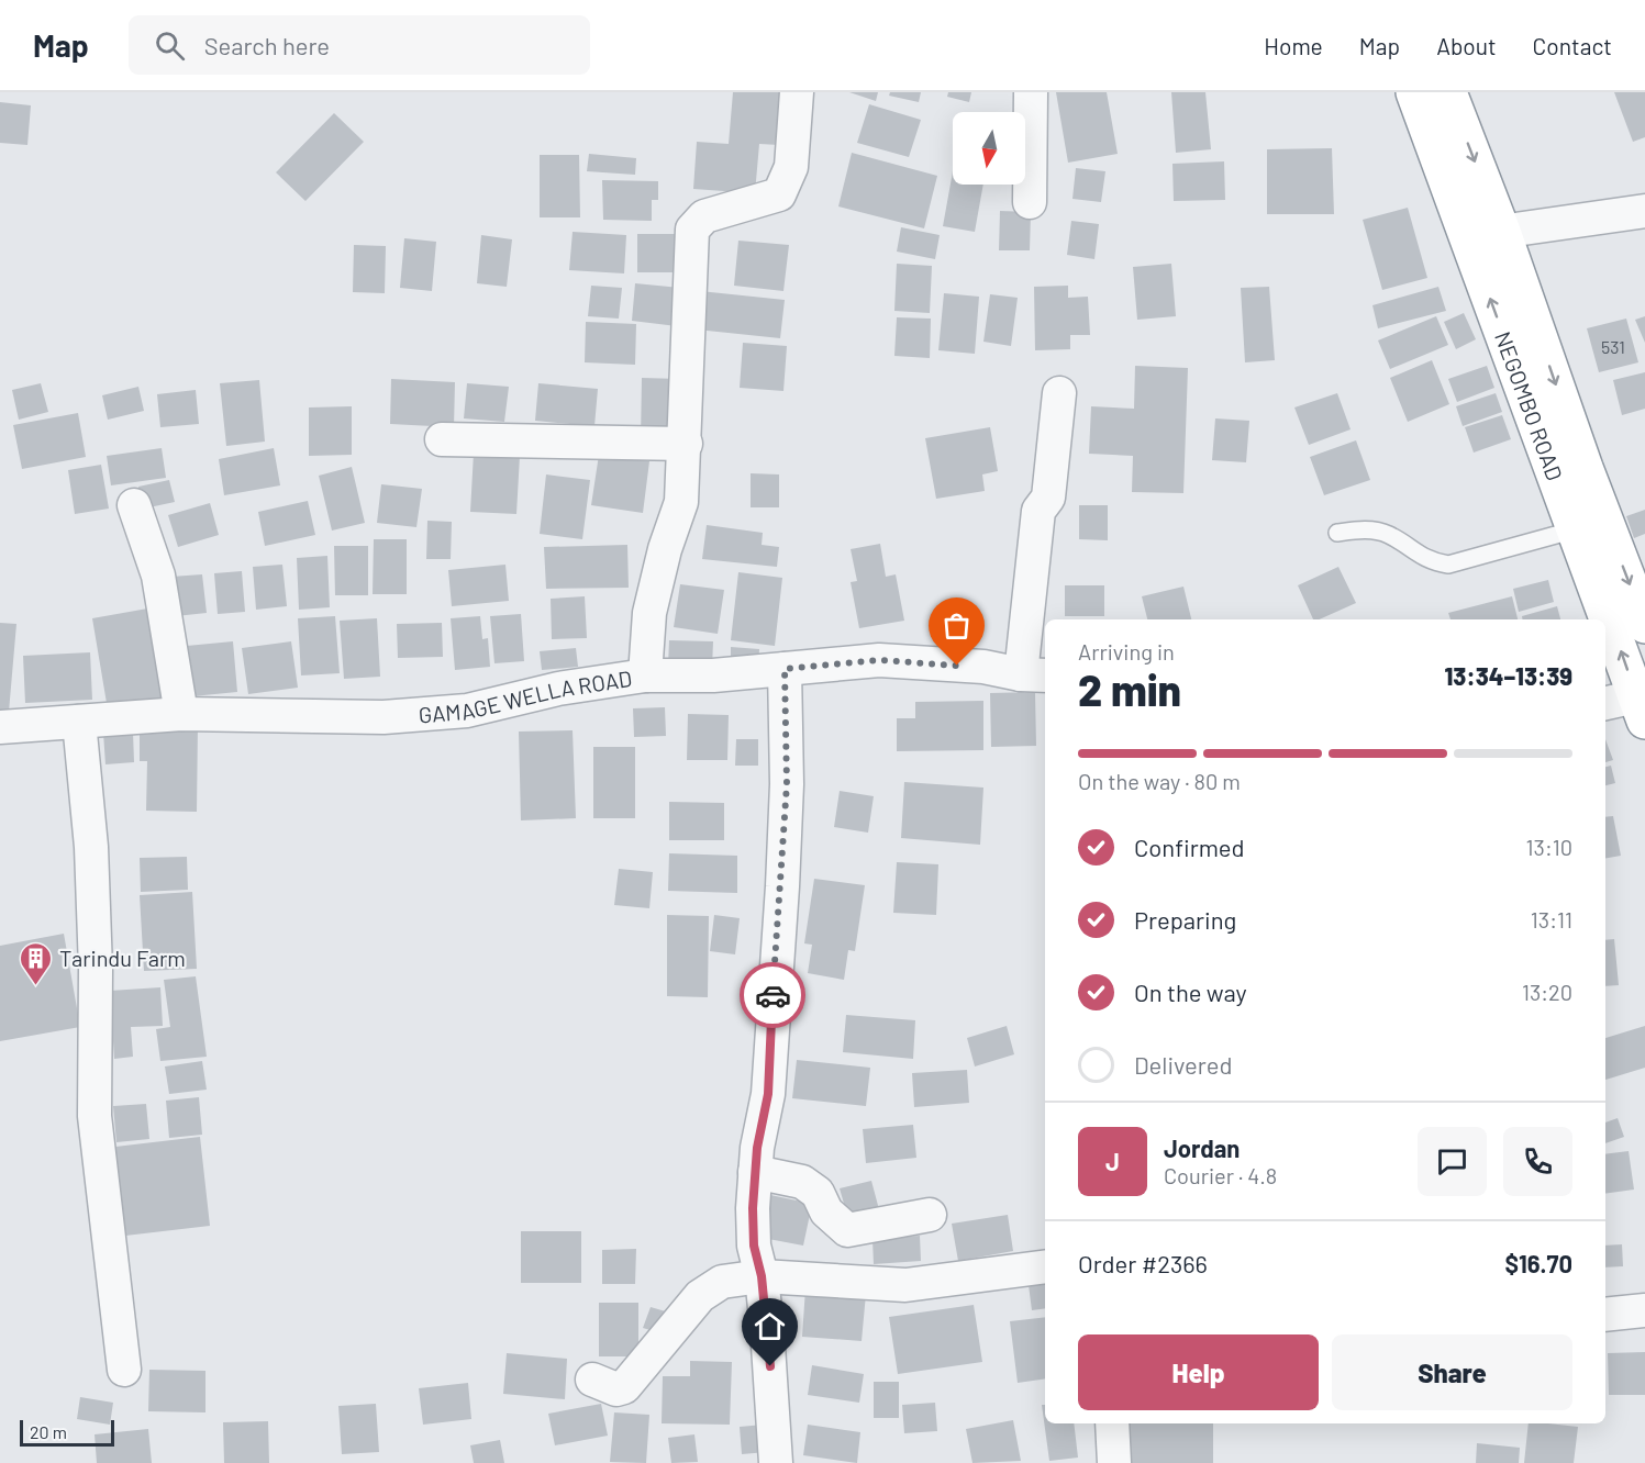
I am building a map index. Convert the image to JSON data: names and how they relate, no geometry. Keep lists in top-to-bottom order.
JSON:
{
  "streets": {
    "highway": ["NEGOMBO ROAD"],
    "street": ["GAMAGE WELLA ROAD"]
  },
  "places": {
    "building": ["Tarindu Farm"]
  },
  "house_numbers": ["531"],
  "scale_bar": "20 m",
  "north": "bottom",
  "page": {
    "header": "Map",
    "search": "Search here",
    "nav": [
      "Home",
      "Map",
      "About",
      "Contact"
    ],
    "heading": ["2 min", "Arriving in", "13:34–13:39"],
    "panel": [
      "Jordan",
      "Courier · 4.8",
      "Order #2366",
      "$16.70"
    ],
    "bar": "On the way · 80 m",
    "list": [
      ["Confirmed", "13:10"],
      ["Preparing", "13:11"],
      ["On the way", "13:20"],
      "Delivered"
    ],
    "round": "J",
    "buttons": ["Help", "Share"],
    "scale": "20 m"
  }
}
